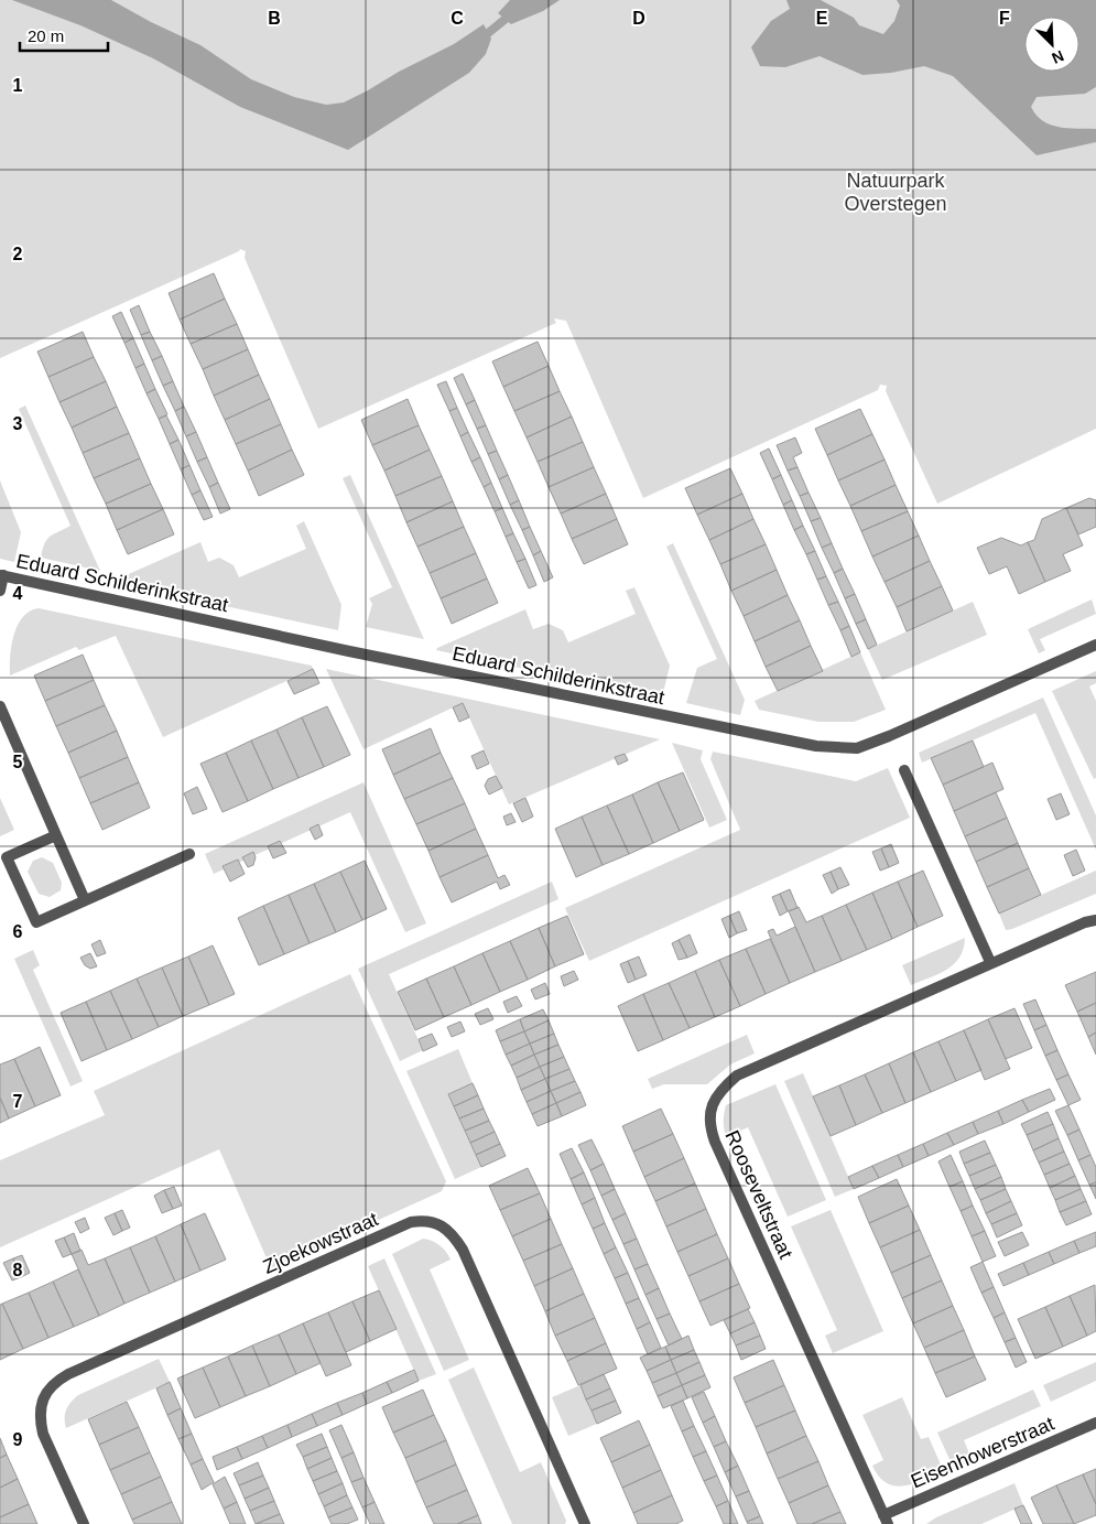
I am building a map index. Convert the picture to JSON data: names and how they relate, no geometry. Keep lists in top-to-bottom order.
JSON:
{
  "streets": {
    "street": [
      "Eduard Schilderinkstraat",
      "Rooseveltstraat",
      "Zjoekowstraat",
      "Eisenhowerstraat"
    ]
  },
  "crossings": [
    ["Rooseveltstraat", "Eisenhowerstraat"]
  ],
  "parks": ["Natuurpark Overstegen"],
  "scale_bar": "20 m",
  "north": "bottom right",
  "grid": {
    "columns": [
      "B",
      "C",
      "D",
      "E",
      "F"
    ],
    "rows": [
      "1",
      "2",
      "3",
      "4",
      "5",
      "6",
      "7",
      "8",
      "9"
    ]
  }
}
